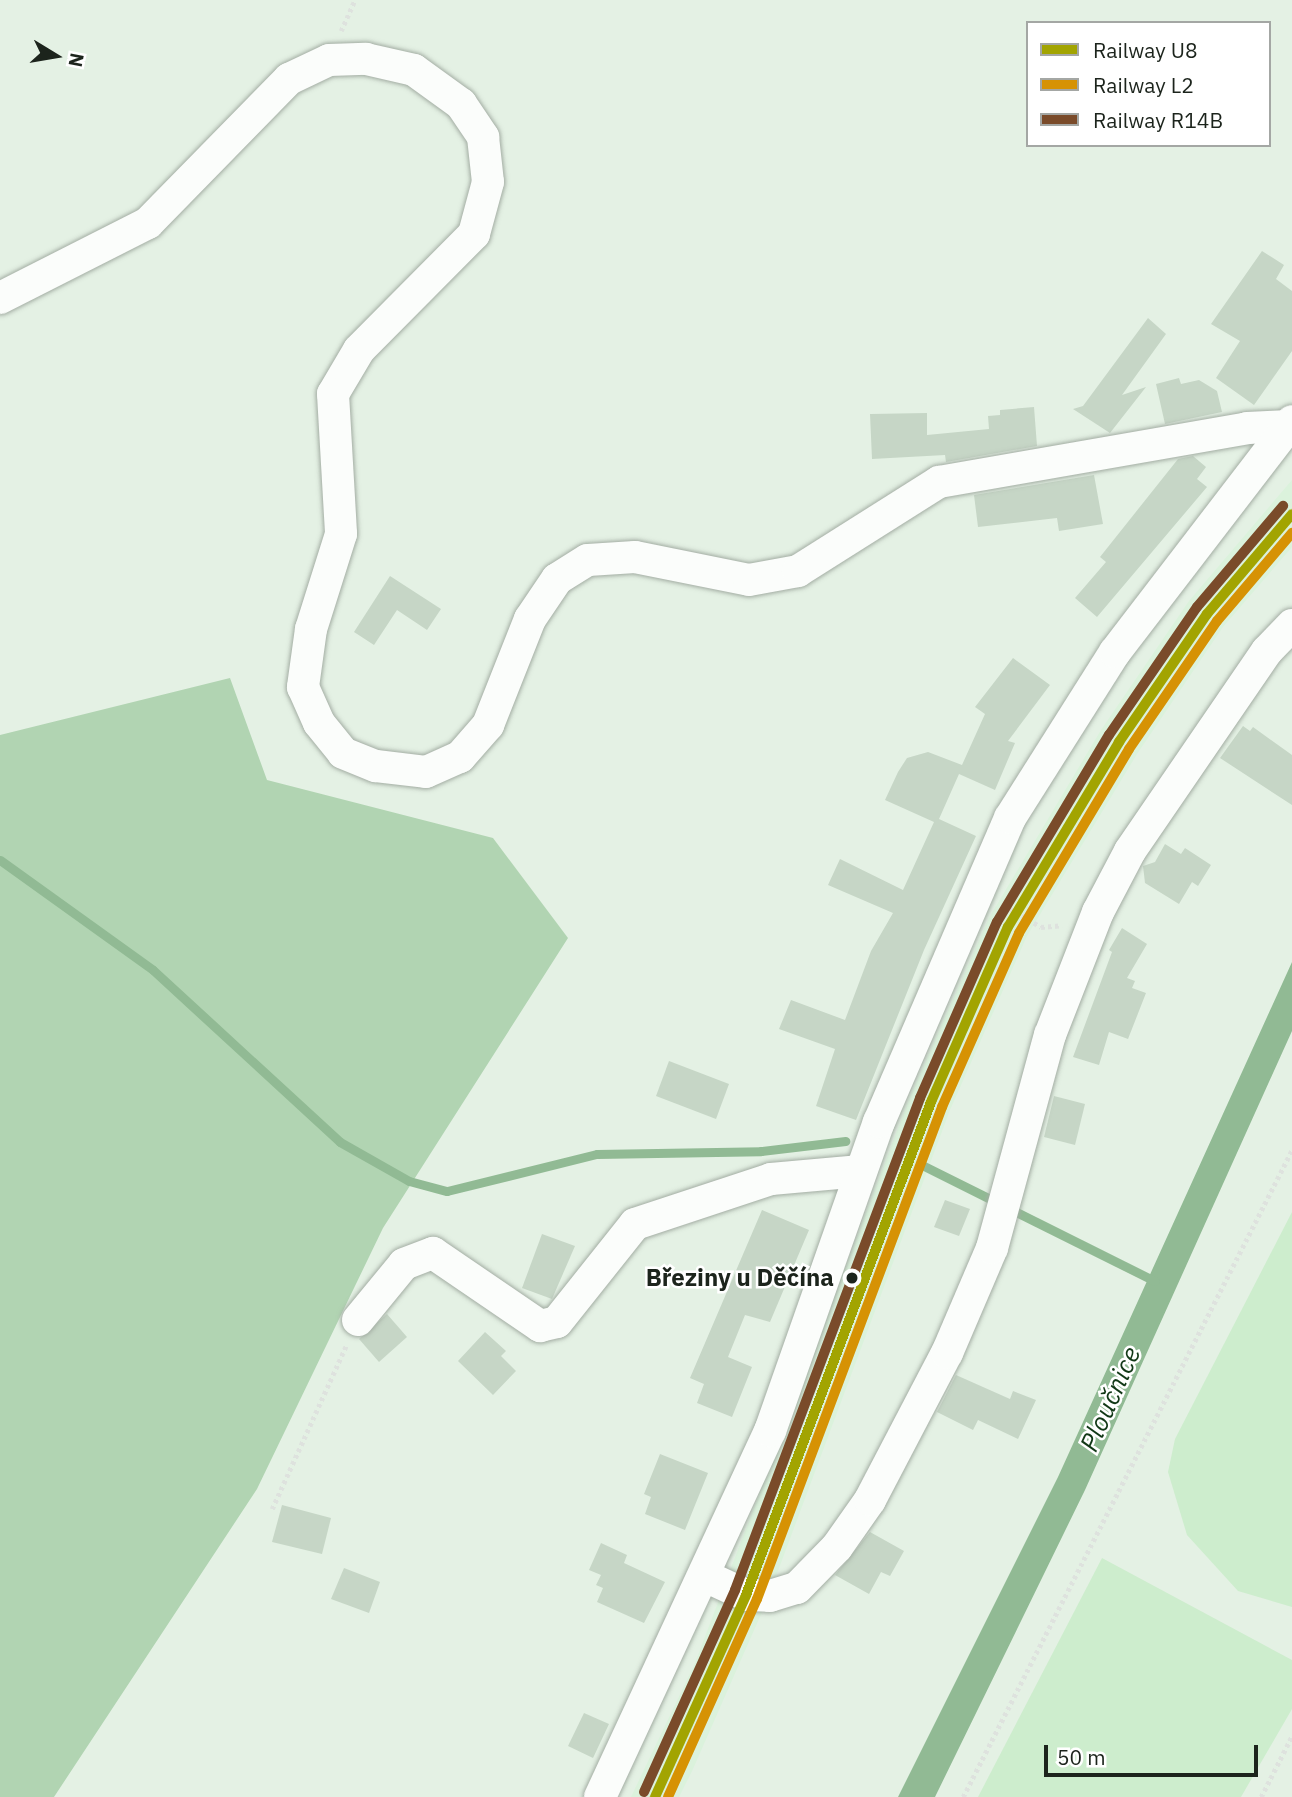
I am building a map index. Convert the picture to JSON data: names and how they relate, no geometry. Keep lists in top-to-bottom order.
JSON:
{
  "water": ["Ploučnice"],
  "places": ["Březiny u Děčína"],
  "lines": ["rail line R14B", "rail line U8", "rail line L2"],
  "legend": ["Railway U8", "Railway L2", "Railway R14B"],
  "scale_bar": "50 m",
  "north": "right"
}
